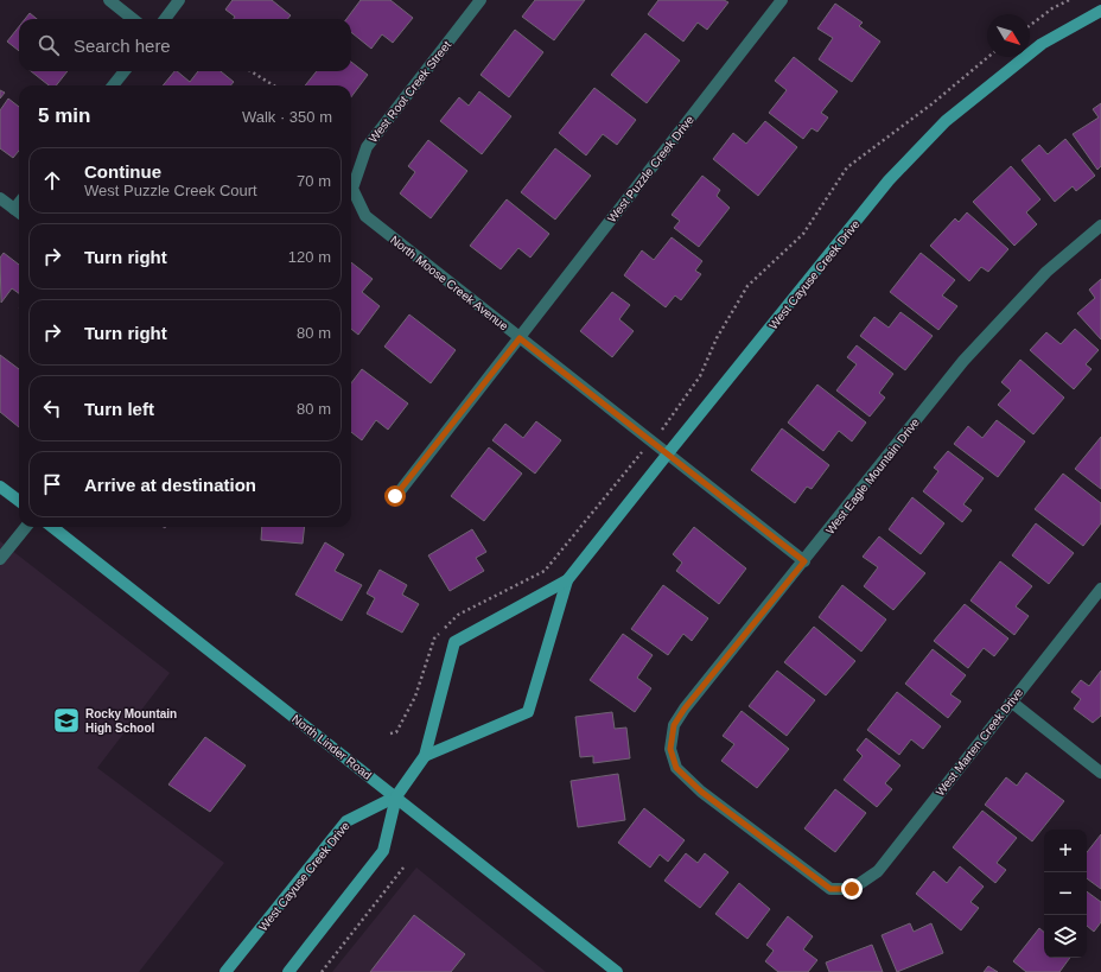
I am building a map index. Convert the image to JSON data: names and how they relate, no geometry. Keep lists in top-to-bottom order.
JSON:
{
  "streets": {
    "street": [
      "West Root Creek Street",
      "West Puzzle Creek Drive",
      "West Cayuse Creek Drive",
      "North Moose Creek Avenue",
      "West Eagle Mountain Drive",
      "West Marten Creek Drive",
      "North Linder Road"
    ]
  },
  "crossings": [
    ["West Root Creek Street", "North Moose Creek Avenue"],
    ["West Puzzle Creek Drive", "North Moose Creek Avenue"],
    ["West Cayuse Creek Drive", "North Moose Creek Avenue"],
    ["West Cayuse Creek Drive", "North Linder Road"],
    ["North Moose Creek Avenue", "West Eagle Mountain Drive"],
    ["West Eagle Mountain Drive", "West Marten Creek Drive"]
  ],
  "places": {
    "school or university": ["Rocky Mountain High School"]
  },
  "north": "bottom right",
  "page": {
    "search": "Search here",
    "heading": ["5 min", "Walk · 350 m"],
    "list": [
      ["Continue", "West Puzzle Creek Court", "70 m"],
      ["Turn right", "120 m"],
      ["Turn right", "80 m"],
      ["Turn left", "80 m"],
      "Arrive at destination"
    ],
    "map_buttons": ["+", "−"]
  }
}
